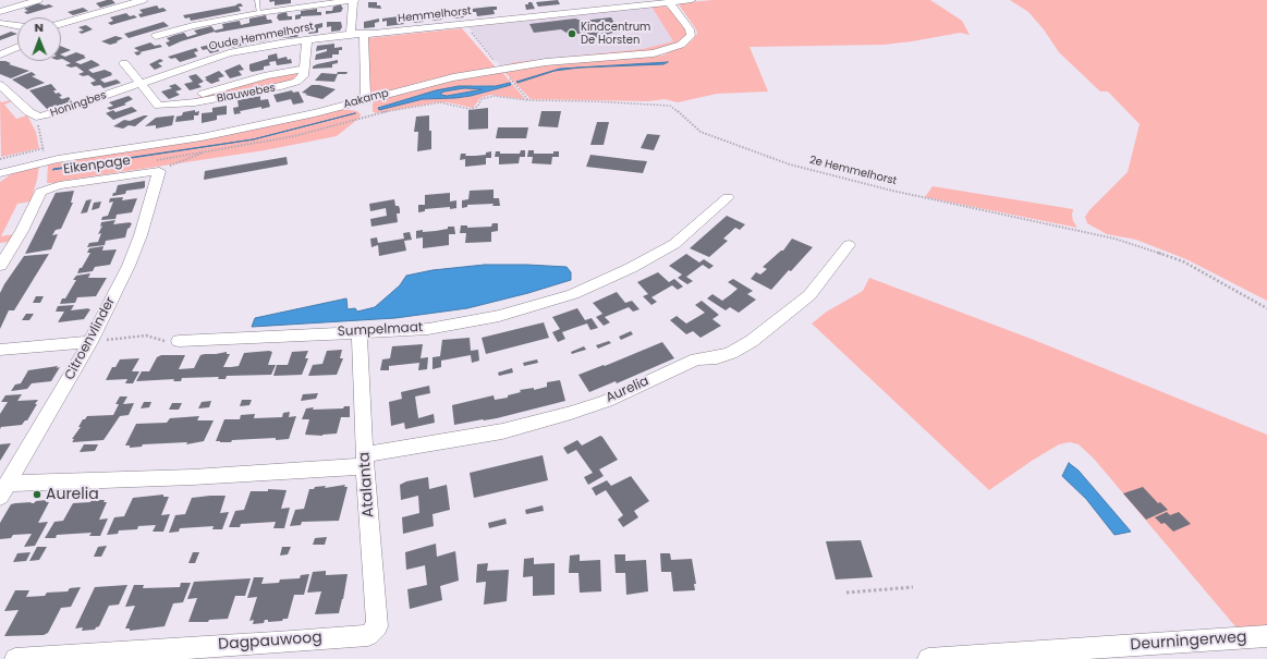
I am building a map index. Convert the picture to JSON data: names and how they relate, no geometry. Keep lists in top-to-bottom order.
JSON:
{
  "streets": {
    "street": [
      "Hemmelhorst",
      "Oude Hemmelhorst",
      "Blauwebes",
      "Aakamp",
      "Honingbes",
      "Eikenpage",
      "Sumpelmaat",
      "Citroenvlinder",
      "Aurelia",
      "Atalanta",
      "Dagpauwoog",
      "Deurningerweg"
    ],
    "path": ["2e Hemmelhorst"]
  },
  "crossings": [
    ["Hemmelhorst", "Oude Hemmelhorst"],
    ["Hemmelhorst", "Aakamp"],
    ["Oude Hemmelhorst", "Blauwebes"],
    ["Oude Hemmelhorst", "Honingbes"],
    ["Blauwebes", "Honingbes"],
    ["Eikenpage", "Citroenvlinder"],
    ["Sumpelmaat", "Atalanta"],
    ["Citroenvlinder", "Aurelia"],
    ["Aurelia", "Atalanta"],
    ["Atalanta", "Dagpauwoog"]
  ],
  "places": ["Kindcentrum De Horsten", "Aurelia"],
  "north": "top"
}
